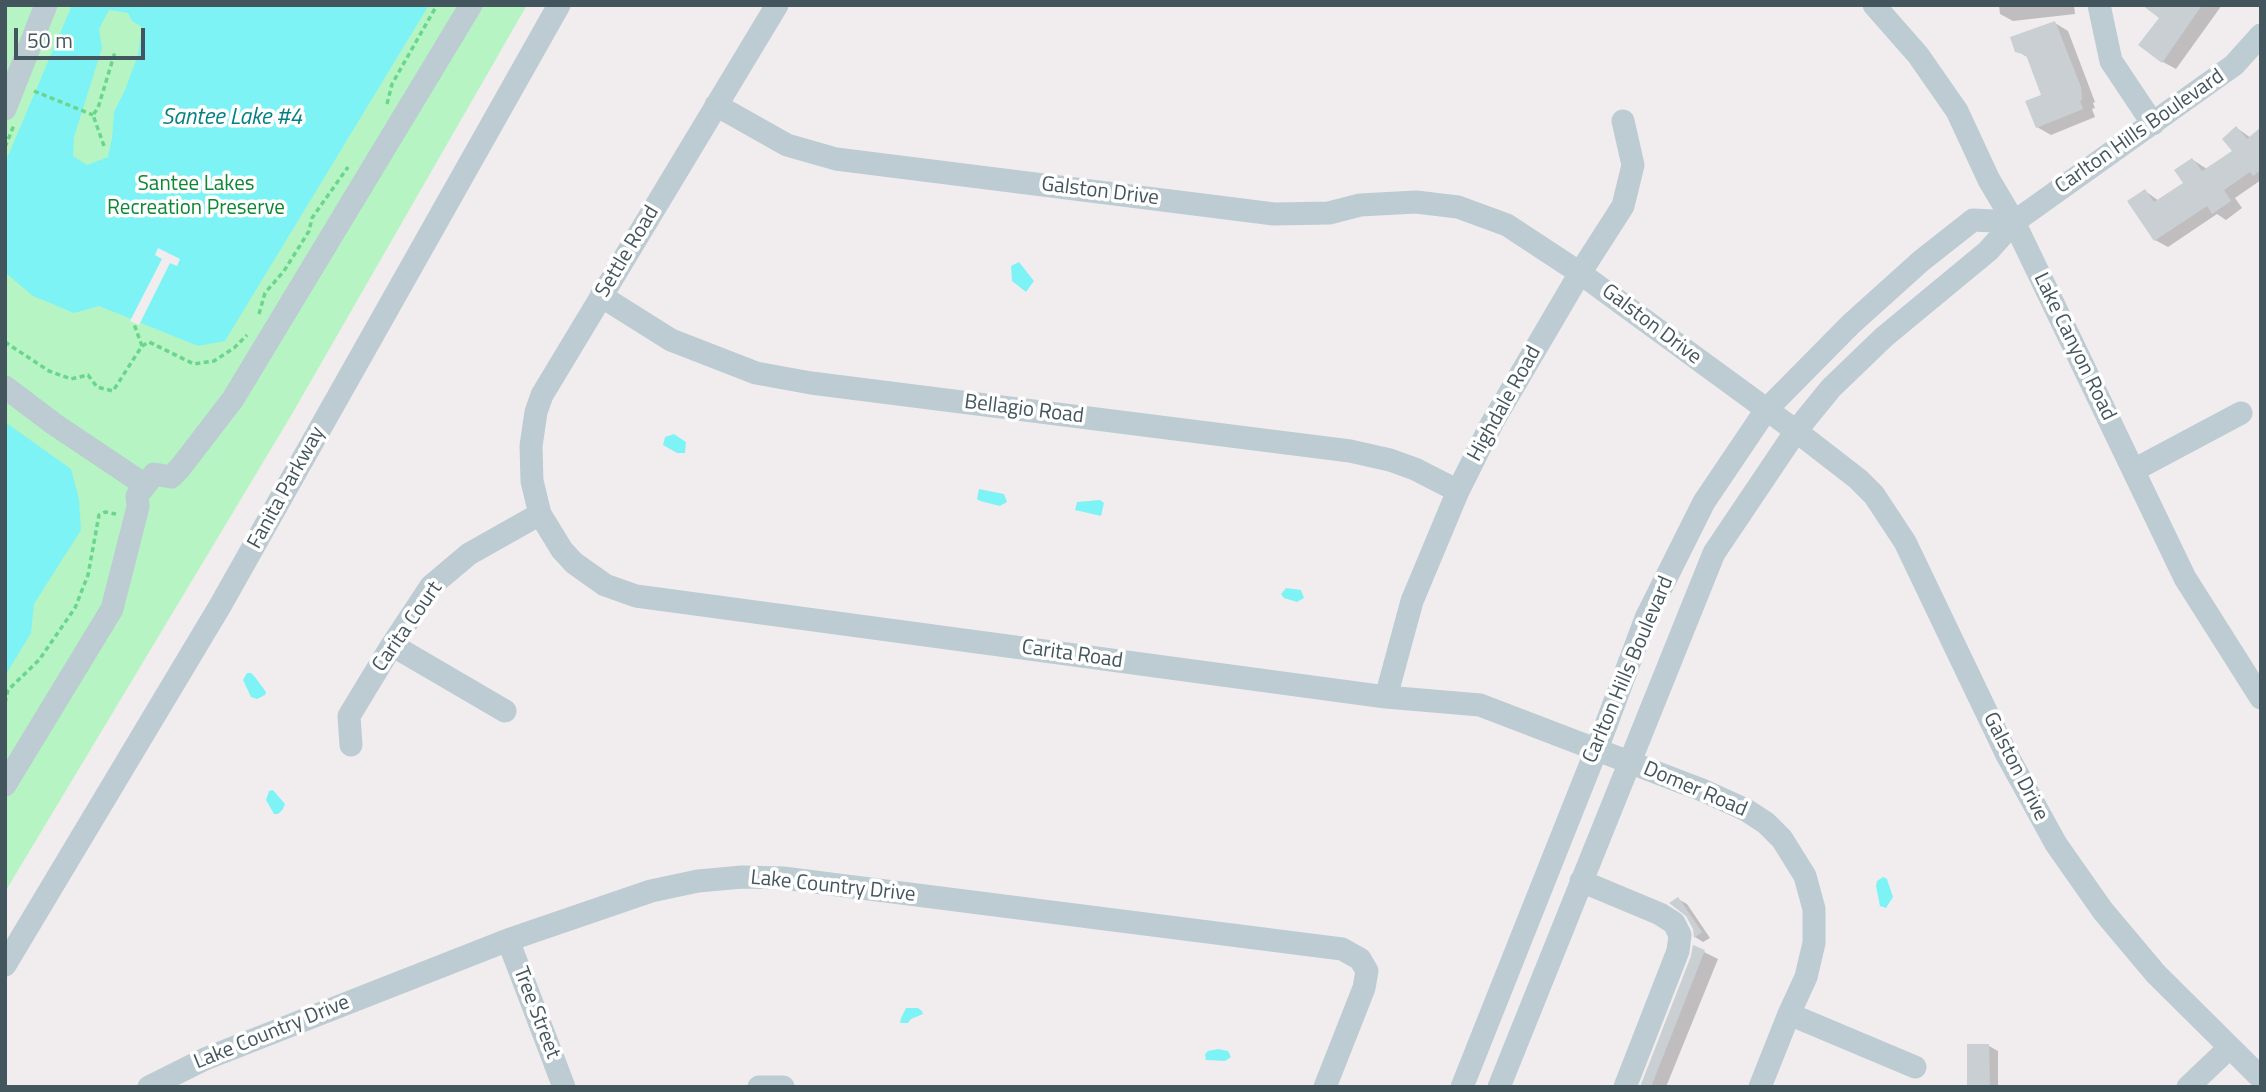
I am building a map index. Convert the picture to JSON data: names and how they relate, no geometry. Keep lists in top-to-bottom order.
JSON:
{
  "streets": {
    "street": [
      "Carlton Hills Boulevard",
      "Galston Drive",
      "Settle Road",
      "Lake Canyon Road",
      "Highdale Road",
      "Bellagio Road",
      "Fanita Parkway",
      "Carita Court",
      "Carita Road",
      "Domer Road",
      "Lake Country Drive",
      "Tree Street"
    ]
  },
  "crossings": [
    ["Carlton Hills Boulevard", "Galston Drive"],
    ["Carlton Hills Boulevard", "Lake Canyon Road"],
    ["Carlton Hills Boulevard", "Carita Road"],
    ["Carlton Hills Boulevard", "Domer Road"],
    ["Galston Drive", "Settle Road"],
    ["Galston Drive", "Highdale Road"],
    ["Settle Road", "Bellagio Road"],
    ["Settle Road", "Carita Court"],
    ["Settle Road", "Carita Road"],
    ["Highdale Road", "Bellagio Road"],
    ["Highdale Road", "Carita Road"],
    ["Carita Court", "Carita Road"],
    ["Carita Road", "Domer Road"],
    ["Lake Country Drive", "Tree Street"]
  ],
  "water": ["Santee Lake #4"],
  "parks": ["Santee Lakes Recreation Preserve"],
  "scale_bar": "50 m"
}
